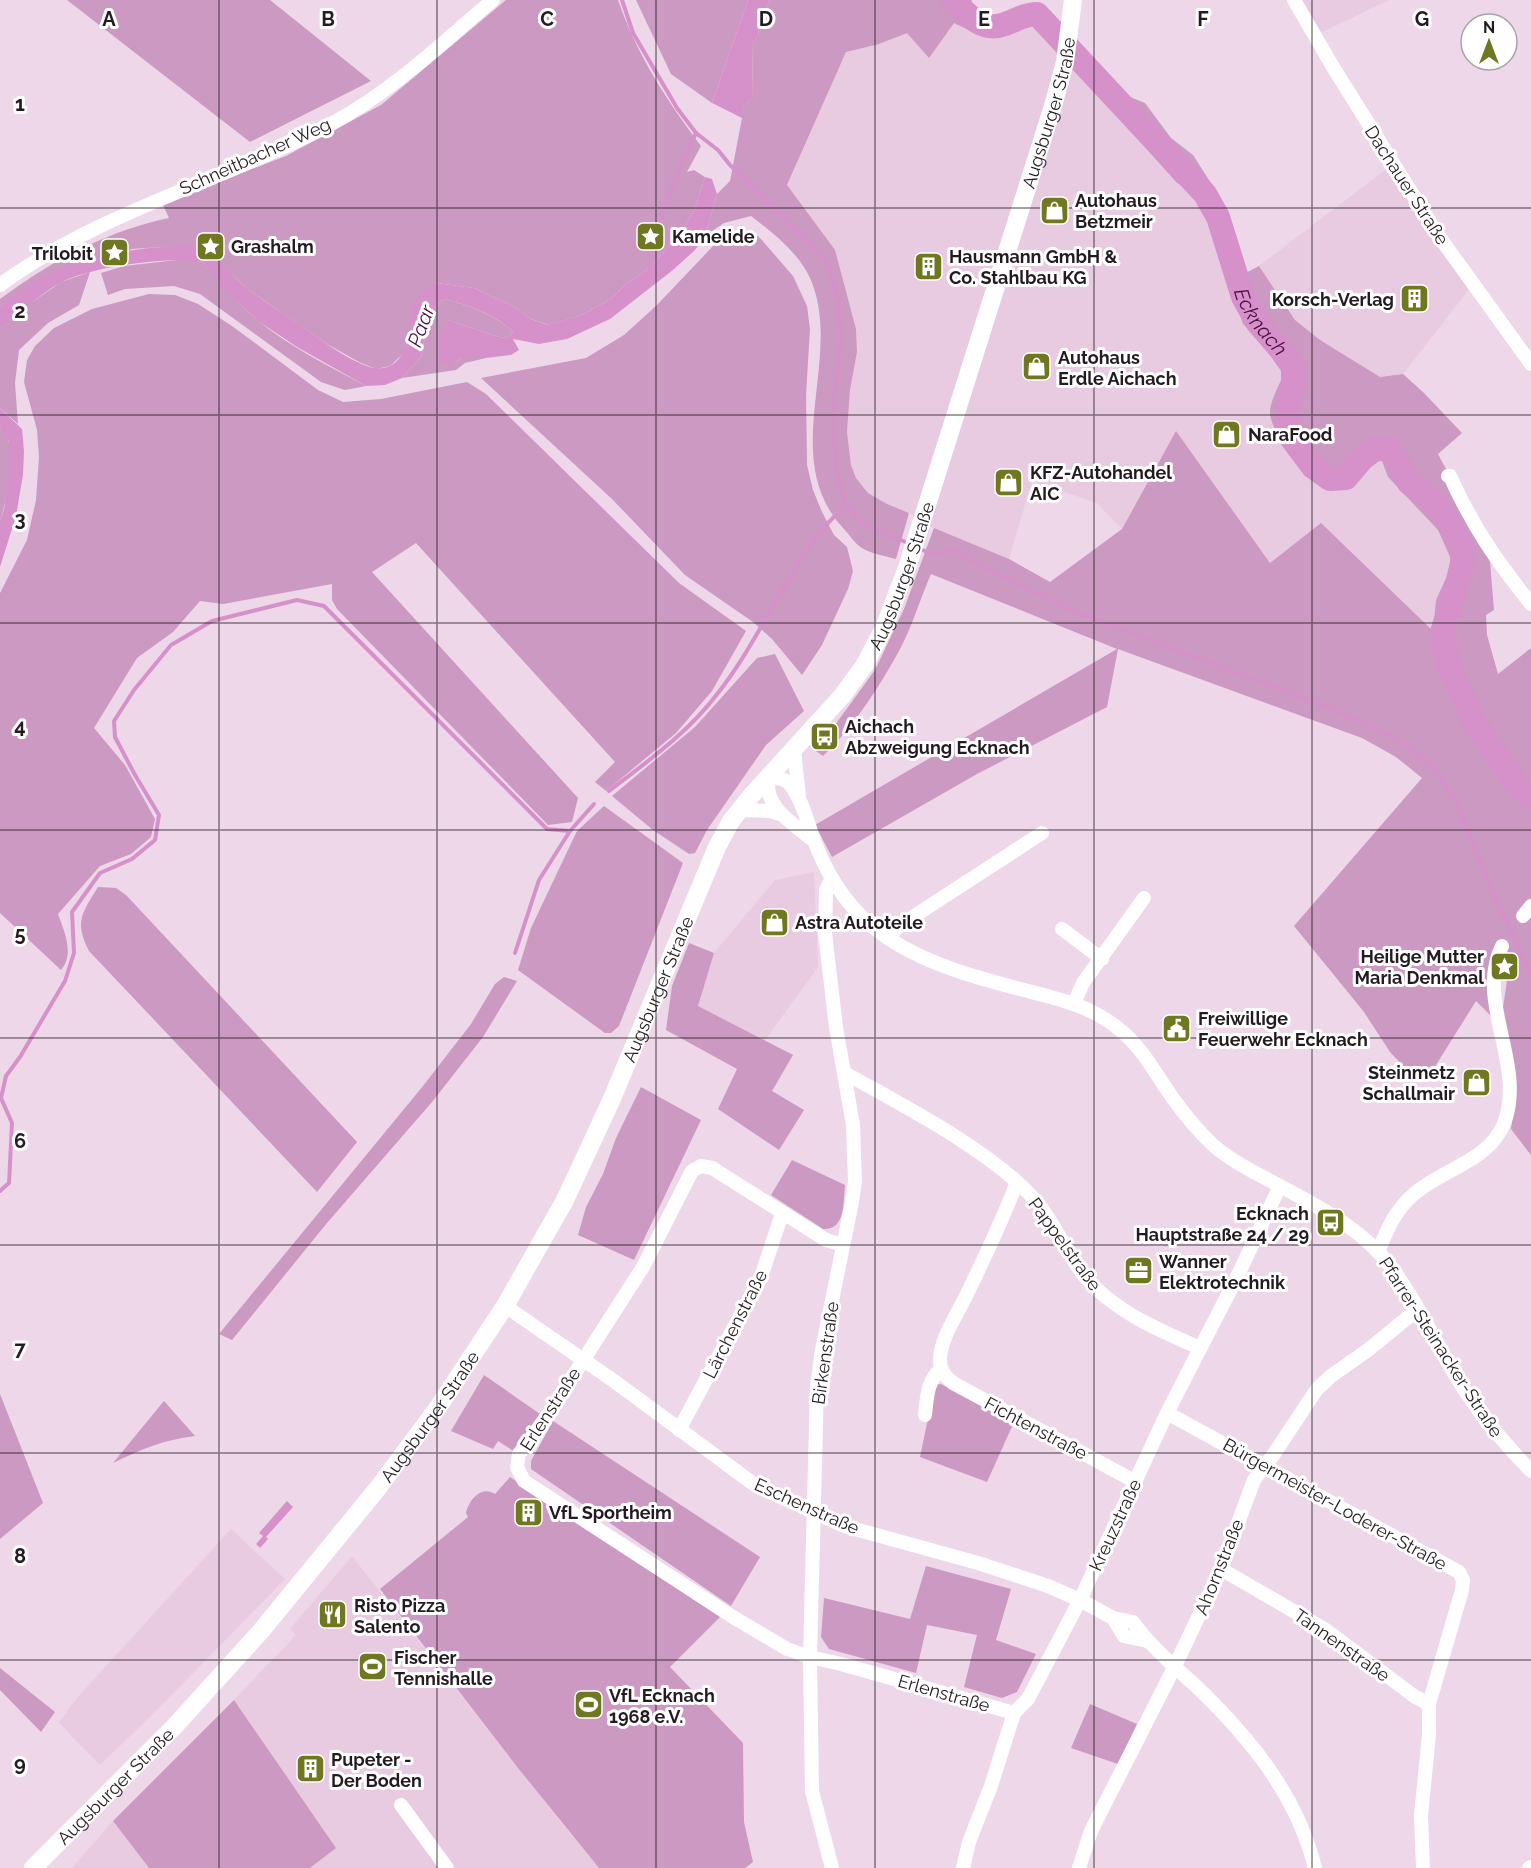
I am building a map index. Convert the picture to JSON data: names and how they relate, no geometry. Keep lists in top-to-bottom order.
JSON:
{
  "streets": {
    "main road": ["Augsburger Straße"],
    "street": [
      "Schneitbacher Weg",
      "Dachauer Straße",
      "Pappelstraße",
      "Lärchenstraße",
      "Pfarrer-Steinacker-Straße",
      "Birkenstraße",
      "Erlenstraße",
      "Fichtenstraße",
      "Bürgermeister-Loderer-Straße",
      "Eschenstraße",
      "Kreuzstraße",
      "Ahornstraße",
      "Tannenstraße"
    ]
  },
  "crossings": [
    ["Augsburger Straße", "Pfarrer-Steinacker-Straße"],
    ["Augsburger Straße", "Eschenstraße"],
    ["Pappelstraße", "Birkenstraße"],
    ["Pappelstraße", "Kreuzstraße"],
    ["Lärchenstraße", "Erlenstraße"],
    ["Lärchenstraße", "Eschenstraße"],
    ["Pfarrer-Steinacker-Straße", "Birkenstraße"],
    ["Pfarrer-Steinacker-Straße", "Kreuzstraße"],
    ["Pfarrer-Steinacker-Straße", "Ahornstraße"],
    ["Birkenstraße", "Erlenstraße"],
    ["Birkenstraße", "Eschenstraße"],
    ["Erlenstraße", "Eschenstraße"],
    ["Erlenstraße", "Kreuzstraße"],
    ["Fichtenstraße", "Kreuzstraße"],
    ["Bürgermeister-Loderer-Straße", "Kreuzstraße"],
    ["Bürgermeister-Loderer-Straße", "Ahornstraße"],
    ["Bürgermeister-Loderer-Straße", "Tannenstraße"],
    ["Eschenstraße", "Kreuzstraße"],
    ["Eschenstraße", "Ahornstraße"],
    ["Ahornstraße", "Tannenstraße"]
  ],
  "water": ["Ecknach", "Paar"],
  "places": {
    "shop": [
      "Autohaus Betzmeir",
      "Autohaus Erdle Aichach",
      "NaraFood",
      "KFZ-Autohandel AIC",
      "Astra Autoteile",
      "Steinmetz Schallmair"
    ],
    "place": [
      "Kamelide",
      "Grashalm",
      "Trilobit",
      "Heilige Mutter Maria Denkmal"
    ],
    "building": [
      "Hausmann GmbH & Co. Stahlbau KG",
      "Korsch-Verlag",
      "VfL Sportheim",
      "Pupeter - Der Boden"
    ],
    "bus stop": ["Aichach Abzweigung Ecknach", "Ecknach Hauptstraße 24 / 29"],
    "public building": ["Freiwillige Feuerwehr Ecknach"],
    "office": ["Wanner Elektrotechnik"],
    "restaurant": ["Risto Pizza Salento"],
    "sports": ["Fischer Tennishalle", "VfL Ecknach 1968 e.V."]
  },
  "north": "top",
  "grid": {
    "columns": [
      "A",
      "B",
      "C",
      "D",
      "E",
      "F",
      "G"
    ],
    "rows": [
      "1",
      "2",
      "3",
      "4",
      "5",
      "6",
      "7",
      "8",
      "9"
    ]
  }
}
